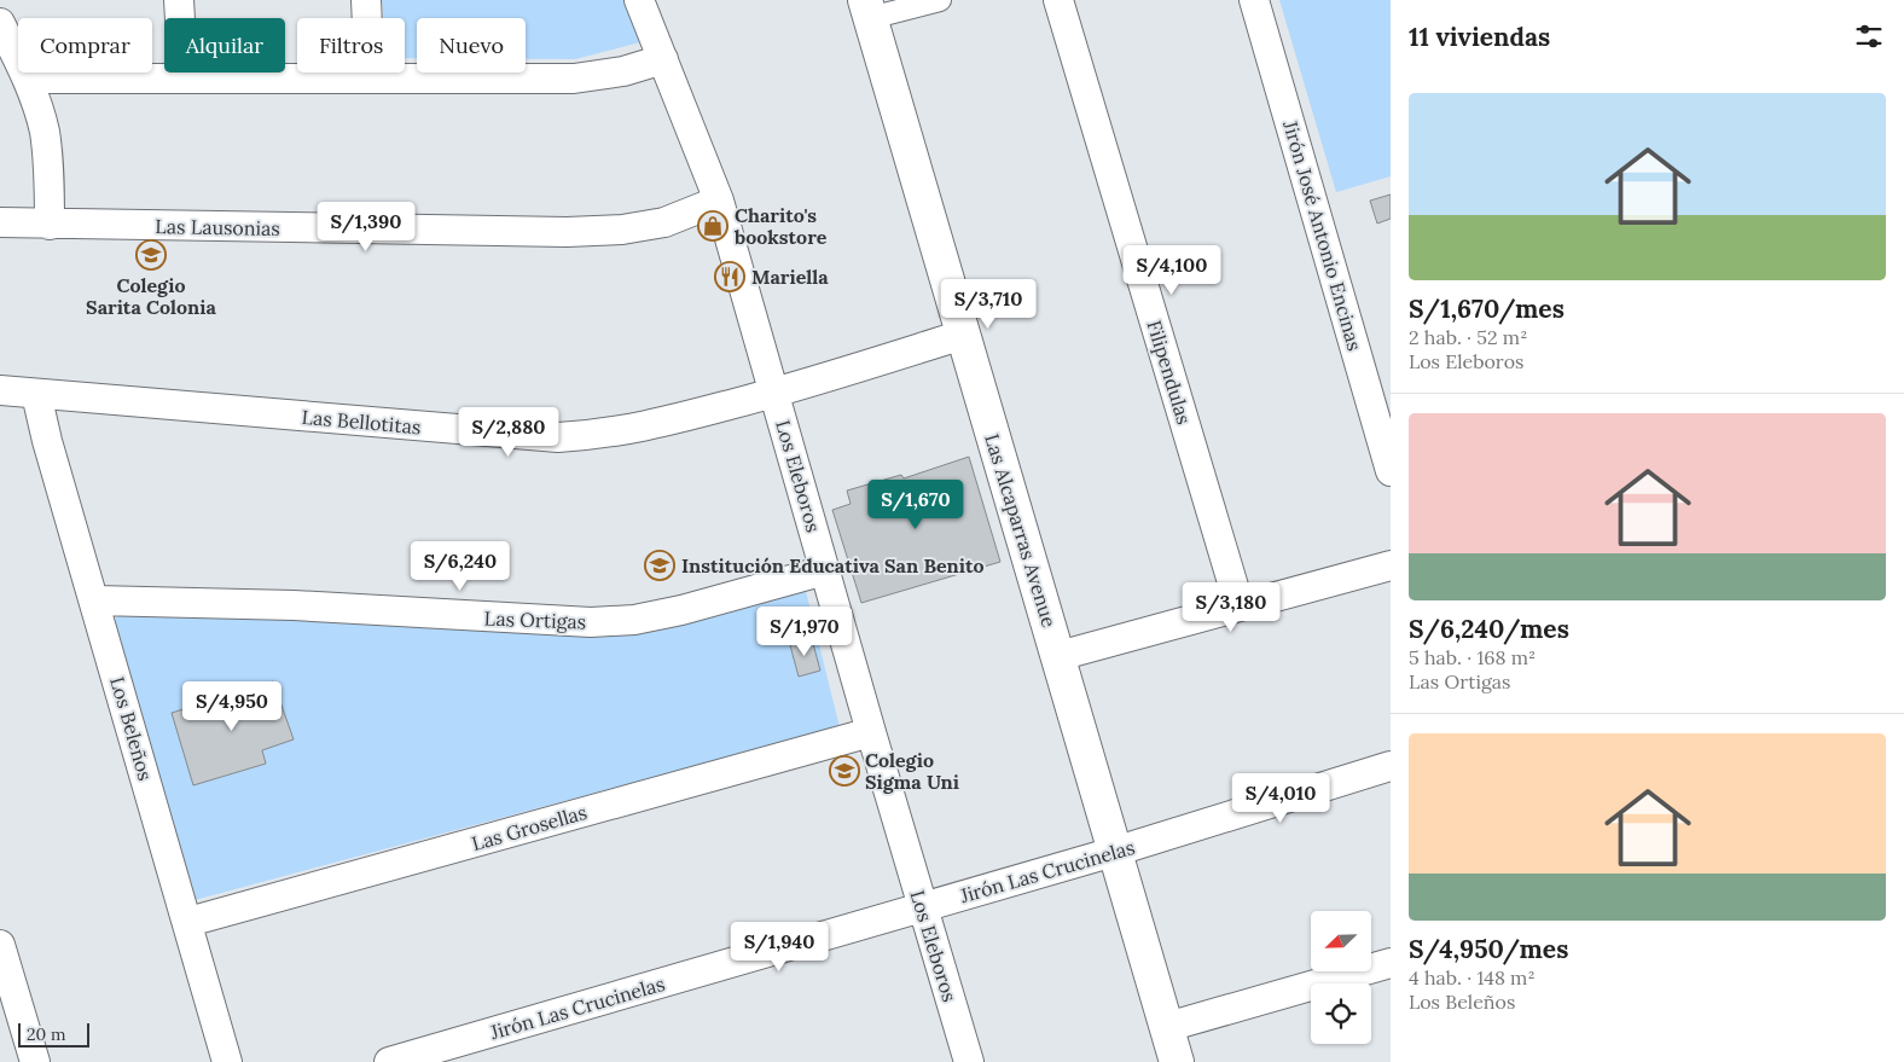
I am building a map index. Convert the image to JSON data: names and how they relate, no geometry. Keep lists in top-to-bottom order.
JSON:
{
  "streets": {
    "street": [
      "Las Lausonias",
      "Jirón José Antonio Encinas",
      "Filipendulas",
      "Las Bellotitas",
      "Los Eleboros",
      "Las Alcaparras Avenue",
      "Las Ortigas",
      "Los Beleños",
      "Las Grosellas",
      "Jirón Las Crucinelas"
    ]
  },
  "crossings": [
    ["Las Lausonias", "Los Eleboros"],
    ["Las Bellotitas", "Los Eleboros"],
    ["Las Bellotitas", "Las Alcaparras Avenue"],
    ["Las Bellotitas", "Los Beleños"],
    ["Los Eleboros", "Las Ortigas"],
    ["Los Eleboros", "Las Grosellas"],
    ["Los Eleboros", "Jirón Las Crucinelas"],
    ["Las Alcaparras Avenue", "Jirón Las Crucinelas"],
    ["Las Ortigas", "Los Beleños"],
    ["Los Beleños", "Las Grosellas"]
  ],
  "places": {
    "shop": ["Charito's bookstore"],
    "school or university": ["Colegio Sarita Colonia", "Institución Educativa San Benito", "Colegio Sigma Uni"],
    "restaurant": ["Mariella"]
  },
  "scale_bar": "20 m",
  "north": "bottom left",
  "page": {
    "heading": "11 viviendas",
    "chip": [
      "Comprar",
      "Alquilar",
      "Filtros",
      "Nuevo"
    ],
    "list": [
      {
        "name": "S/1,670/mes",
        "note": "2 hab. · 52 m² · Los Eleboros"
      },
      {
        "name": "S/6,240/mes",
        "note": "5 hab. · 168 m² · Las Ortigas"
      },
      {
        "name": "S/4,950/mes",
        "note": "4 hab. · 148 m² · Los Beleños"
      }
    ],
    "price": [
      "S/1,390",
      "S/4,100",
      "S/3,710",
      "S/2,880",
      "S/1,670",
      "S/6,240",
      "S/3,180",
      "S/1,970",
      "S/4,950",
      "S/4,010",
      "S/1,940"
    ],
    "scale": "20 m"
  }
}
